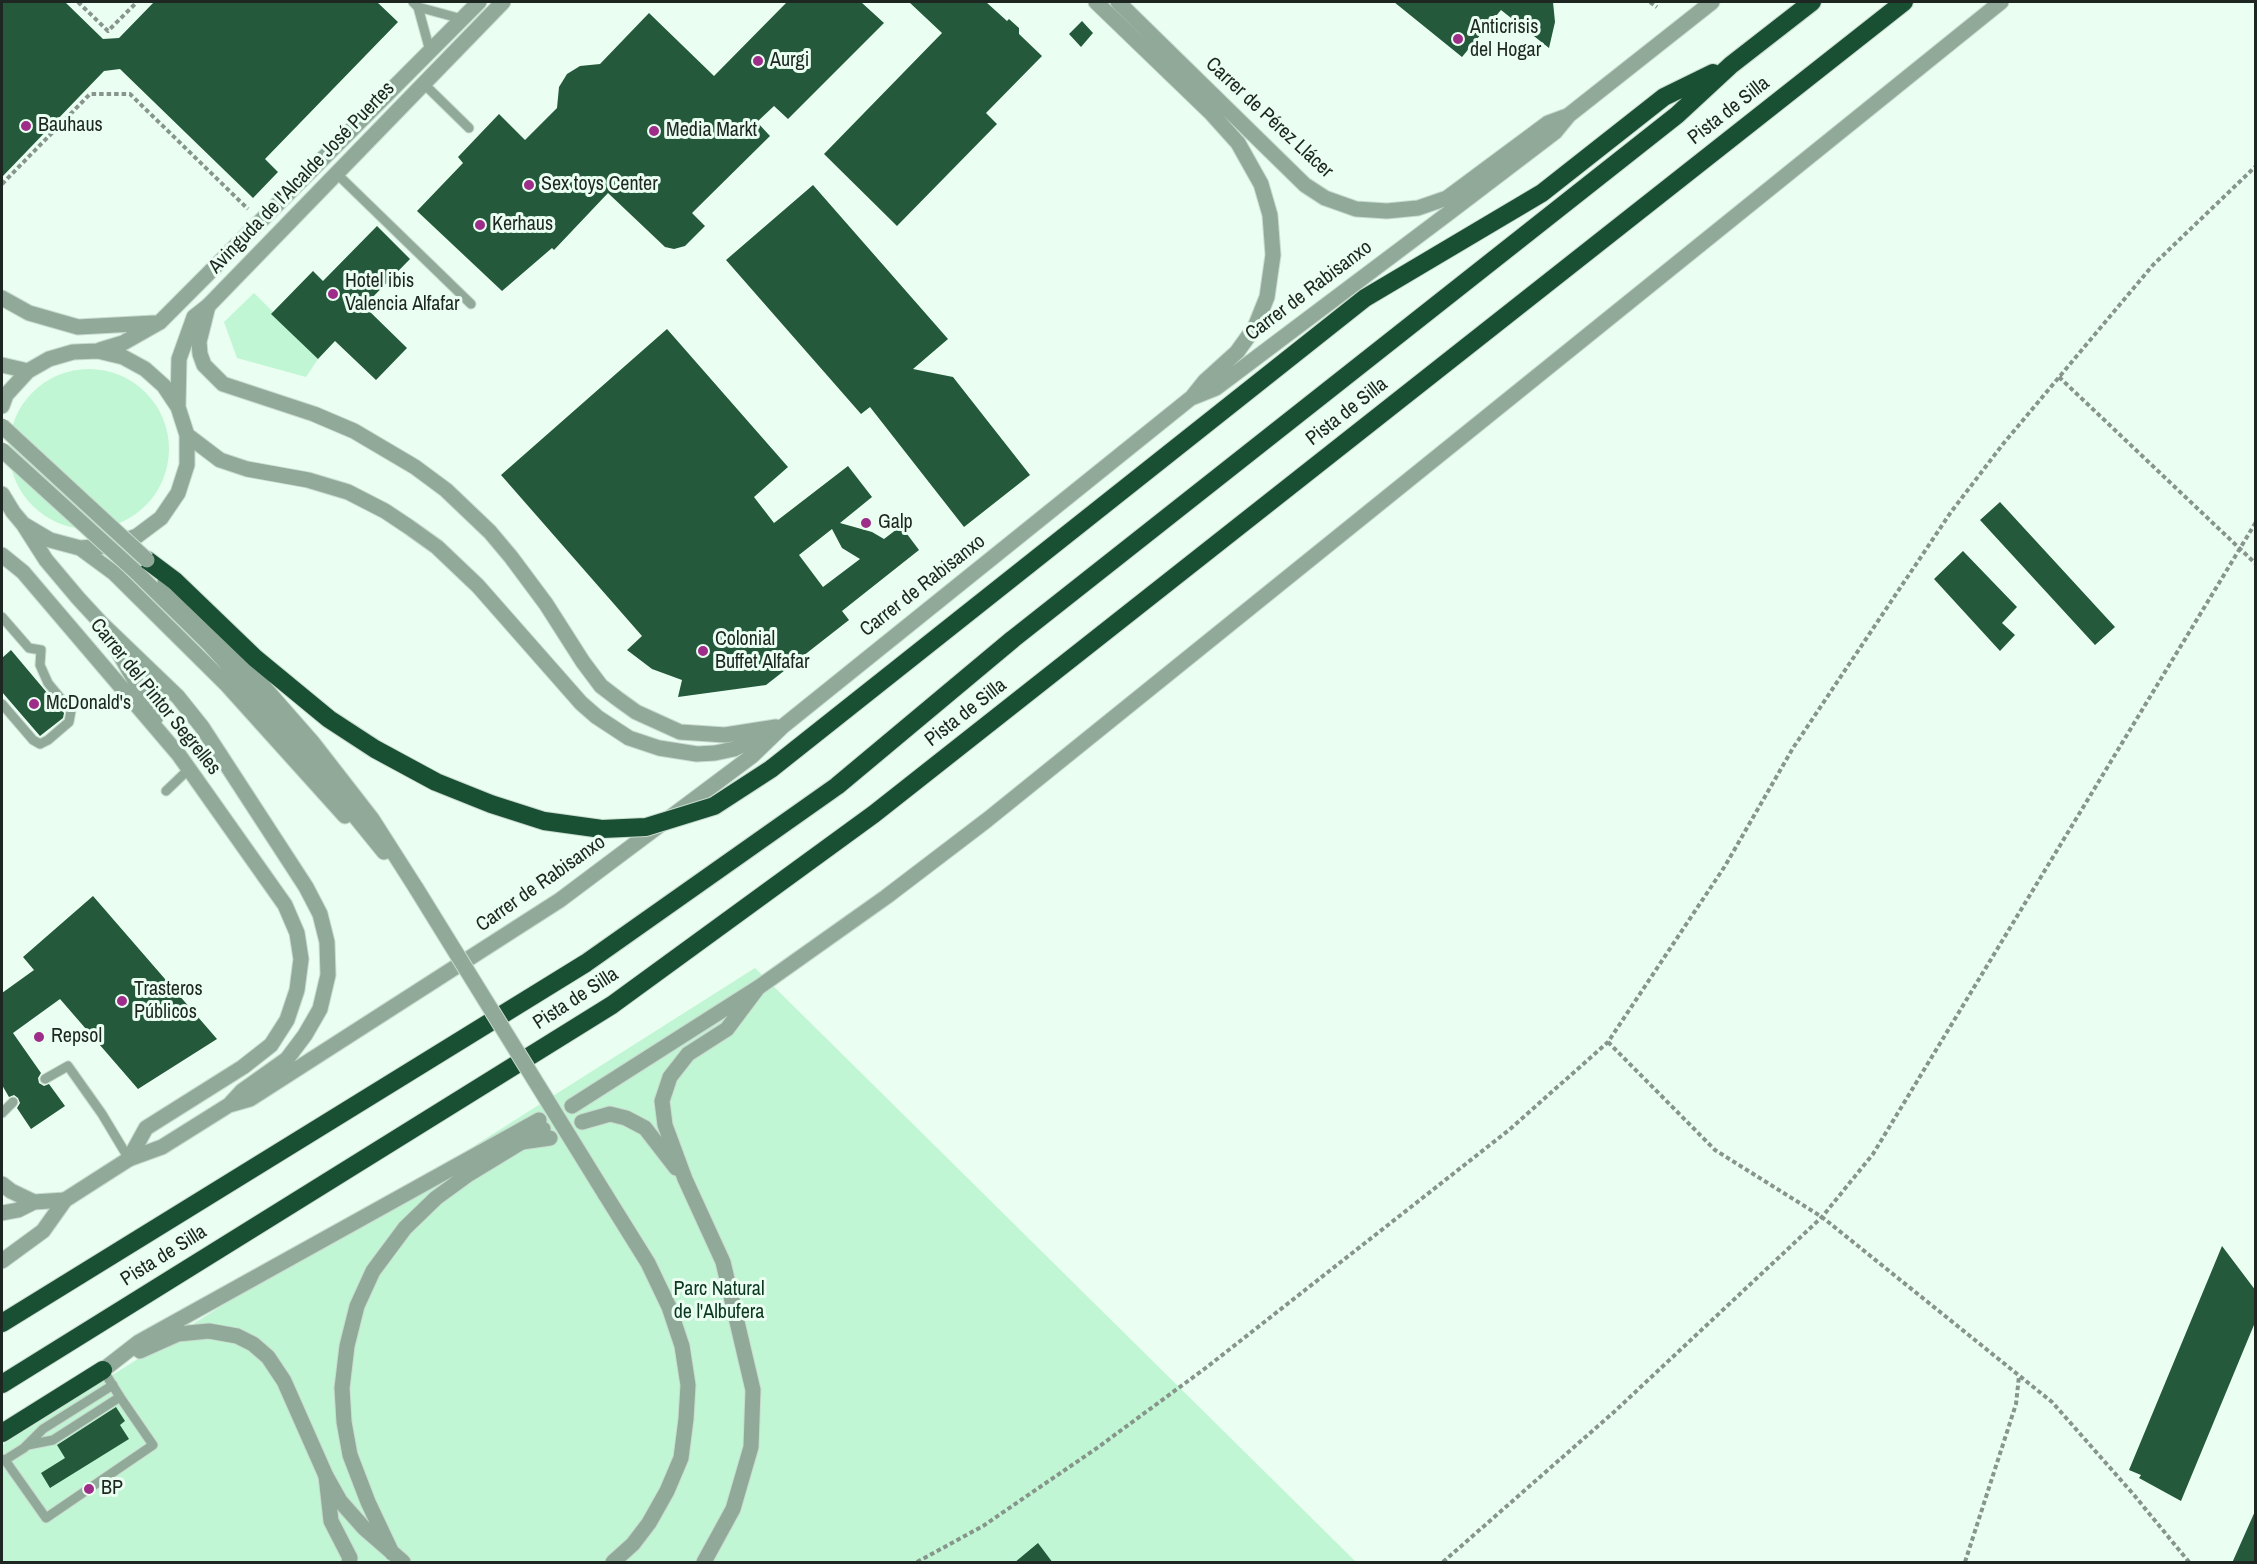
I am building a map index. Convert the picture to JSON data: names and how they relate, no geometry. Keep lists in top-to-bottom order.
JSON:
{
  "streets": {
    "highway": ["Pista de Silla"],
    "street": [
      "Carrer de Pérez Llácer",
      "Avinguda de l'Alcalde José Puertes",
      "Carrer de Rabisanxo",
      "Carrer del Pintor Segrelles"
    ]
  },
  "crossings": [
    ["Carrer de Pérez Llácer", "Carrer de Rabisanxo"],
    ["Carrer de Rabisanxo", "Carrer del Pintor Segrelles"]
  ],
  "parks": ["Parc Natural de l'Albufera"],
  "places": [
    "Anticrisis del Hogar",
    "Aurgi",
    "Bauhaus",
    "Media Markt",
    "Sex toys Center",
    "Kerhaus",
    "Hotel ibis Valencia Alfafar",
    "Galp",
    "Colonial Buffet Alfafar",
    "McDonald's",
    "Trasteros Públicos",
    "Repsol",
    "BP"
  ]
}
